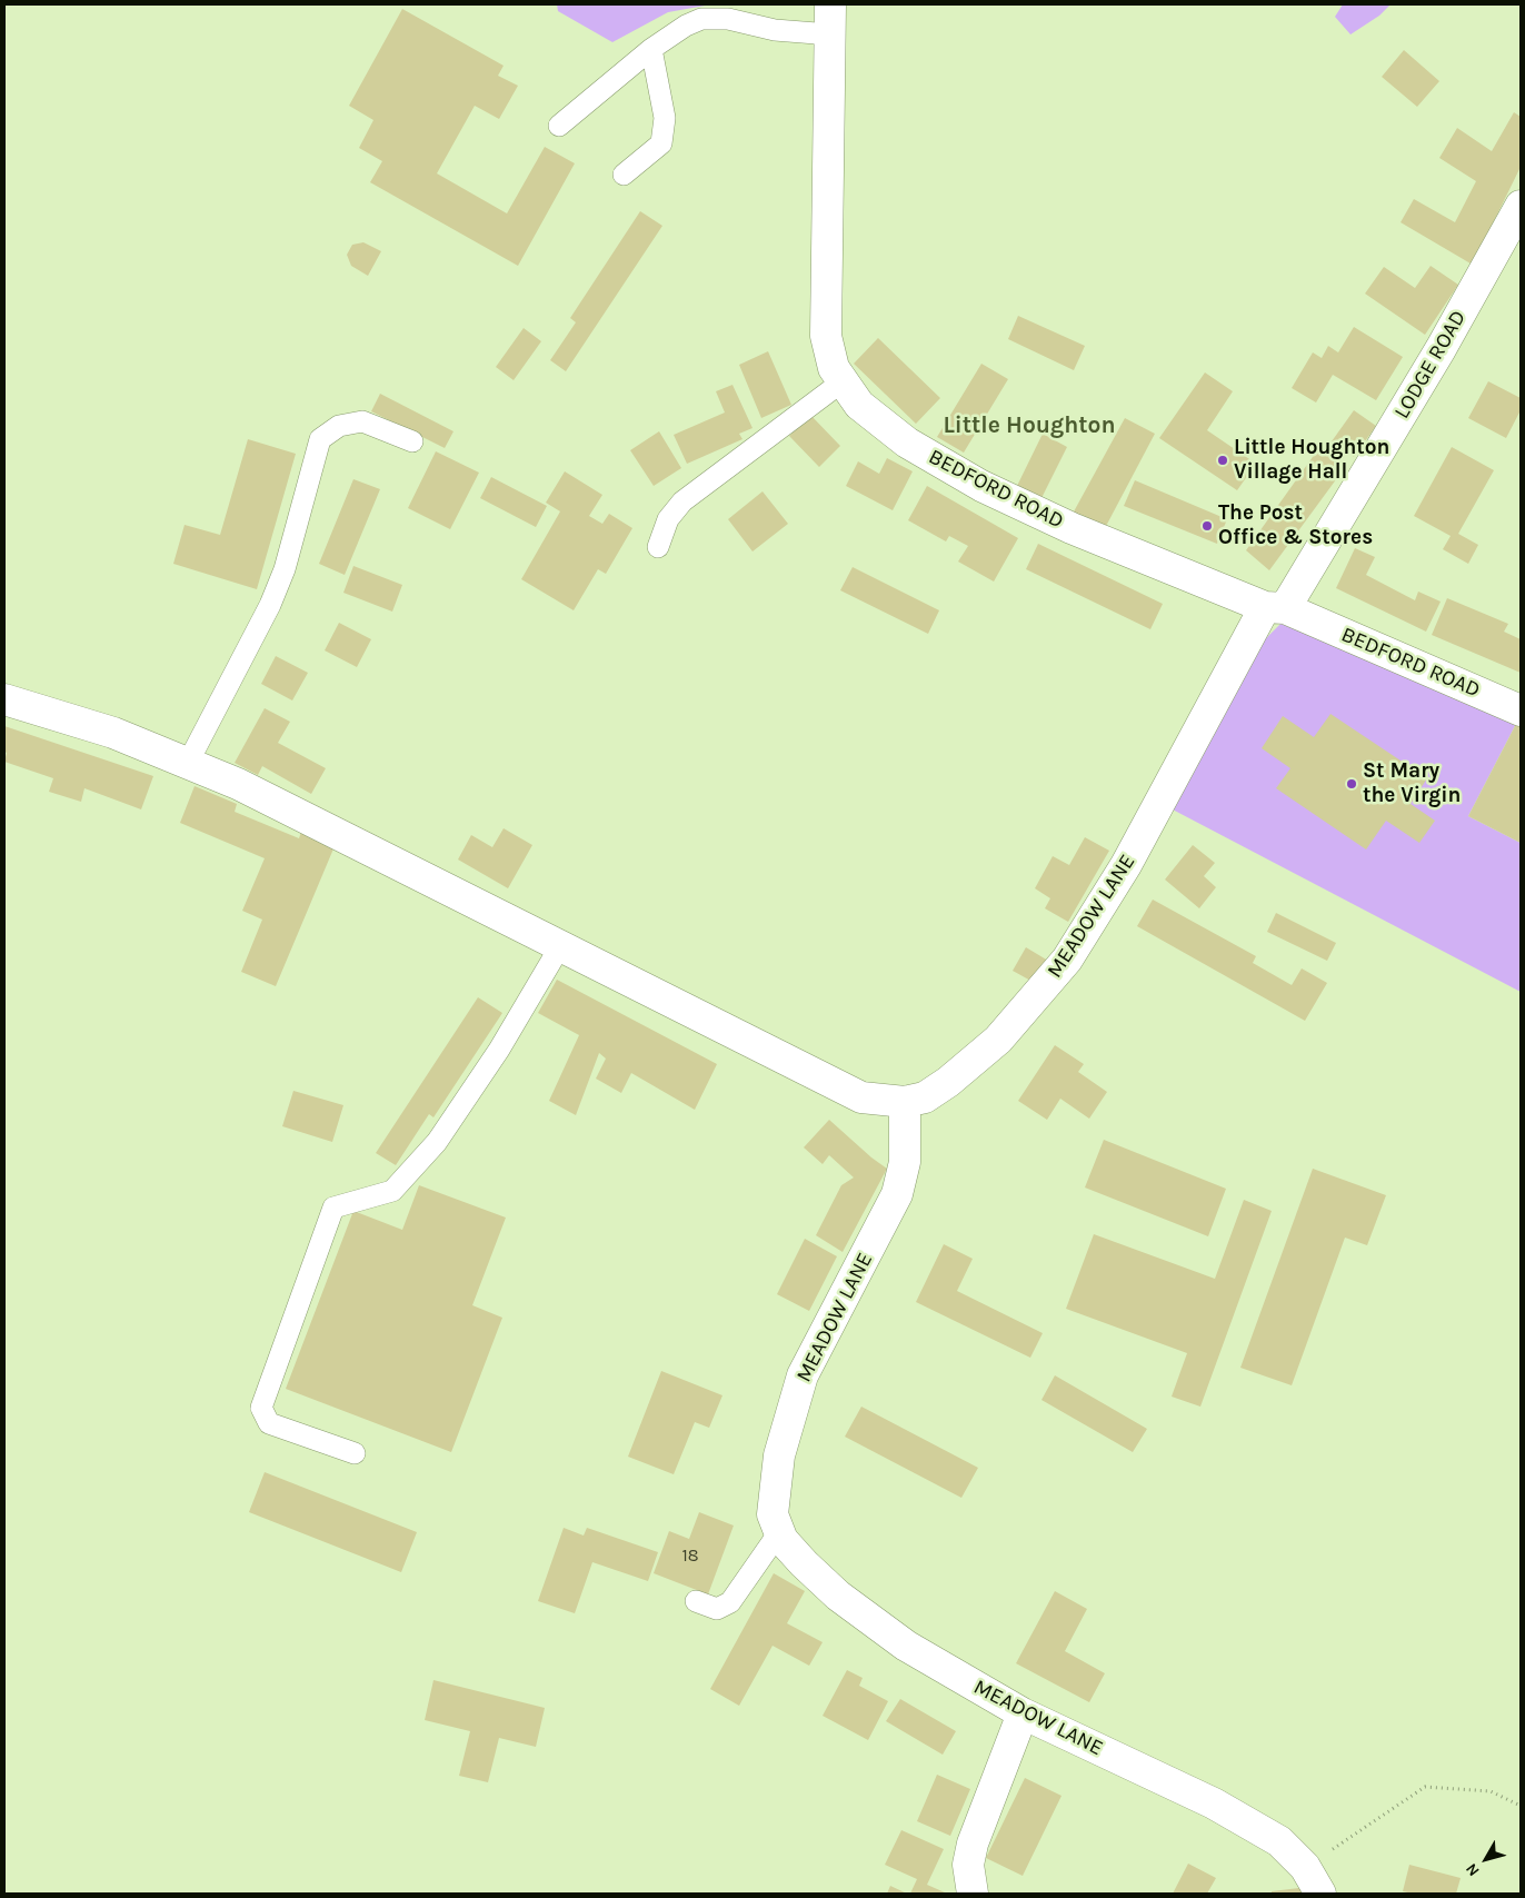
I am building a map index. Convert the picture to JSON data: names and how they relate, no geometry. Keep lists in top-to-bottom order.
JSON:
{
  "streets": {
    "street": ["LODGE ROAD", "BEDFORD ROAD", "MEADOW LANE"]
  },
  "crossings": [
    ["LODGE ROAD", "BEDFORD ROAD"],
    ["LODGE ROAD", "MEADOW LANE"],
    ["BEDFORD ROAD", "MEADOW LANE"]
  ],
  "districts": ["Little Houghton"],
  "places": ["Little Houghton Village Hall", "The Post Office & Stores", "St Mary the Virgin"],
  "house_numbers": ["18"],
  "north": "bottom left"
}
